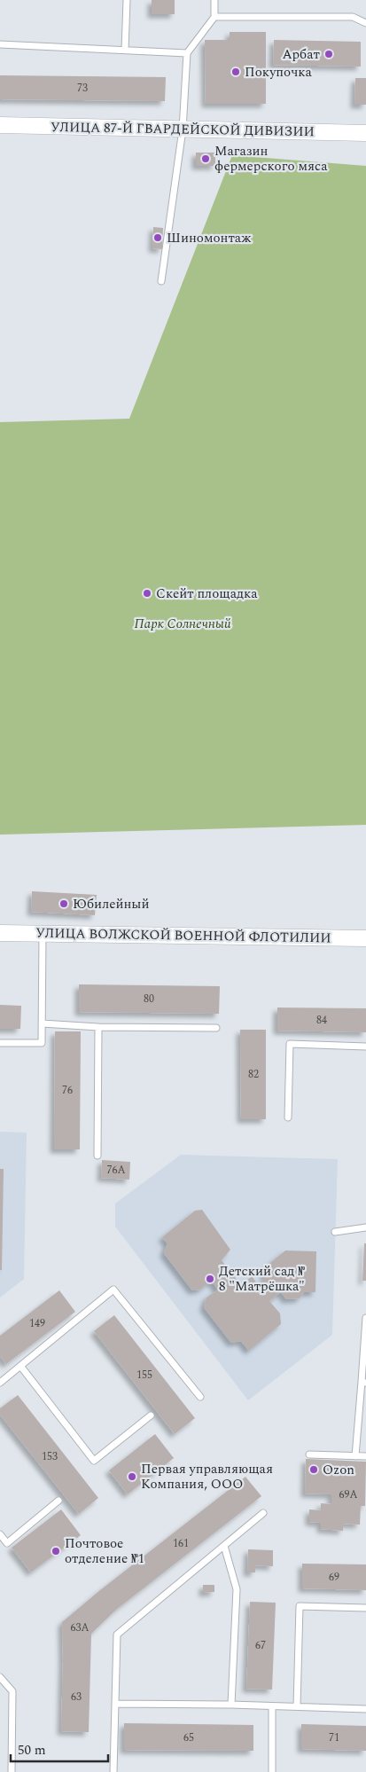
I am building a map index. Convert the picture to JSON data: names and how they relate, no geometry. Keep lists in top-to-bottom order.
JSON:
{
  "streets": {
    "street": ["УЛИЦА 87-Й ГВАРДЕЙСКОЙ ДИВИЗИИ", "УЛИЦА ВОЛЖСКОЙ ВОЕННОЙ ФЛОТИЛИИ"]
  },
  "parks": ["Парк Солнечный"],
  "places": [
    "Арбат",
    "Покупочка",
    "Магазин фермерского мяса",
    "Шиномонтаж",
    "Скейт площадка",
    "Юбилейный",
    "Детский сад № 8 \"Матрёшка\"",
    "Ozon",
    "Первая управляющая Компания, ООО",
    "Почтовое отделение №1"
  ],
  "house_numbers": [
    "73",
    "80",
    "84",
    "82",
    "76",
    "76А",
    "149",
    "155",
    "153",
    "69А",
    "161",
    "69",
    "63А",
    "67",
    "63",
    "65",
    "71"
  ],
  "scale_bar": "50 m"
}
